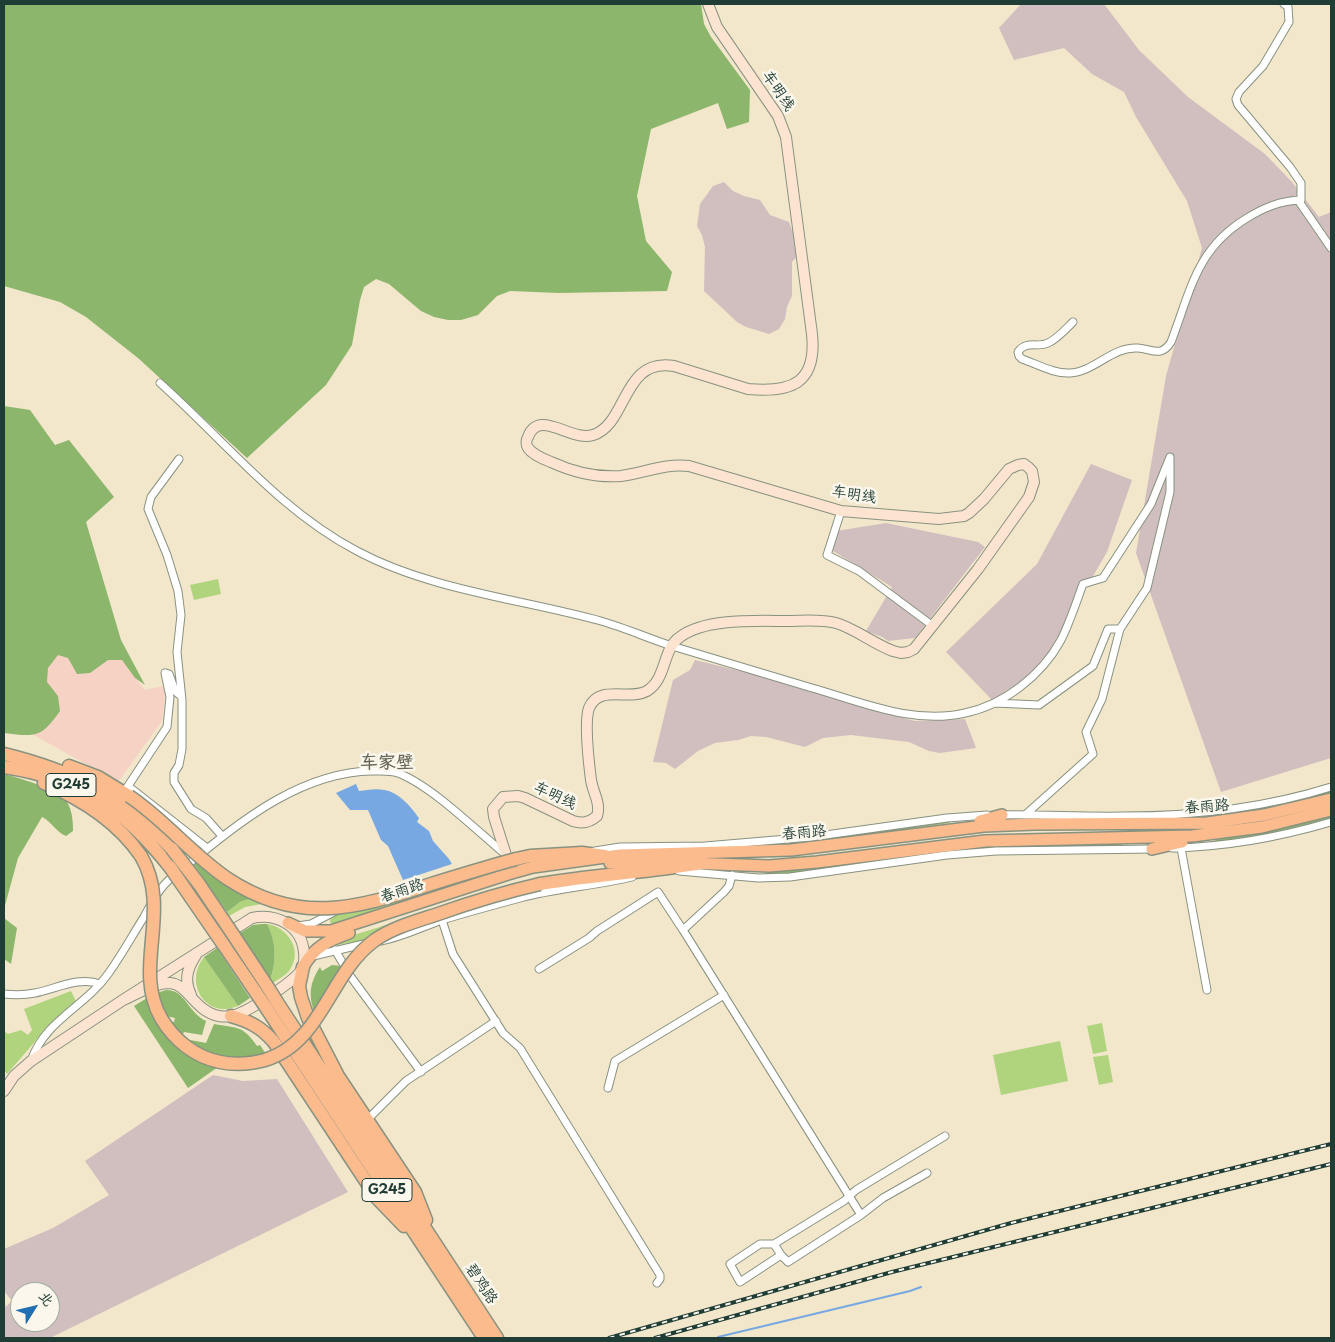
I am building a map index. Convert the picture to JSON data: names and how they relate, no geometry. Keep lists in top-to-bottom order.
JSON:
{
  "streets": {
    "highway": ["G245", "碧鸡路"],
    "main road": ["车明线", "春雨路"]
  },
  "crossings": [
    ["G245", "碧鸡路"]
  ],
  "districts": ["车家壁"],
  "north": "top right"
}
